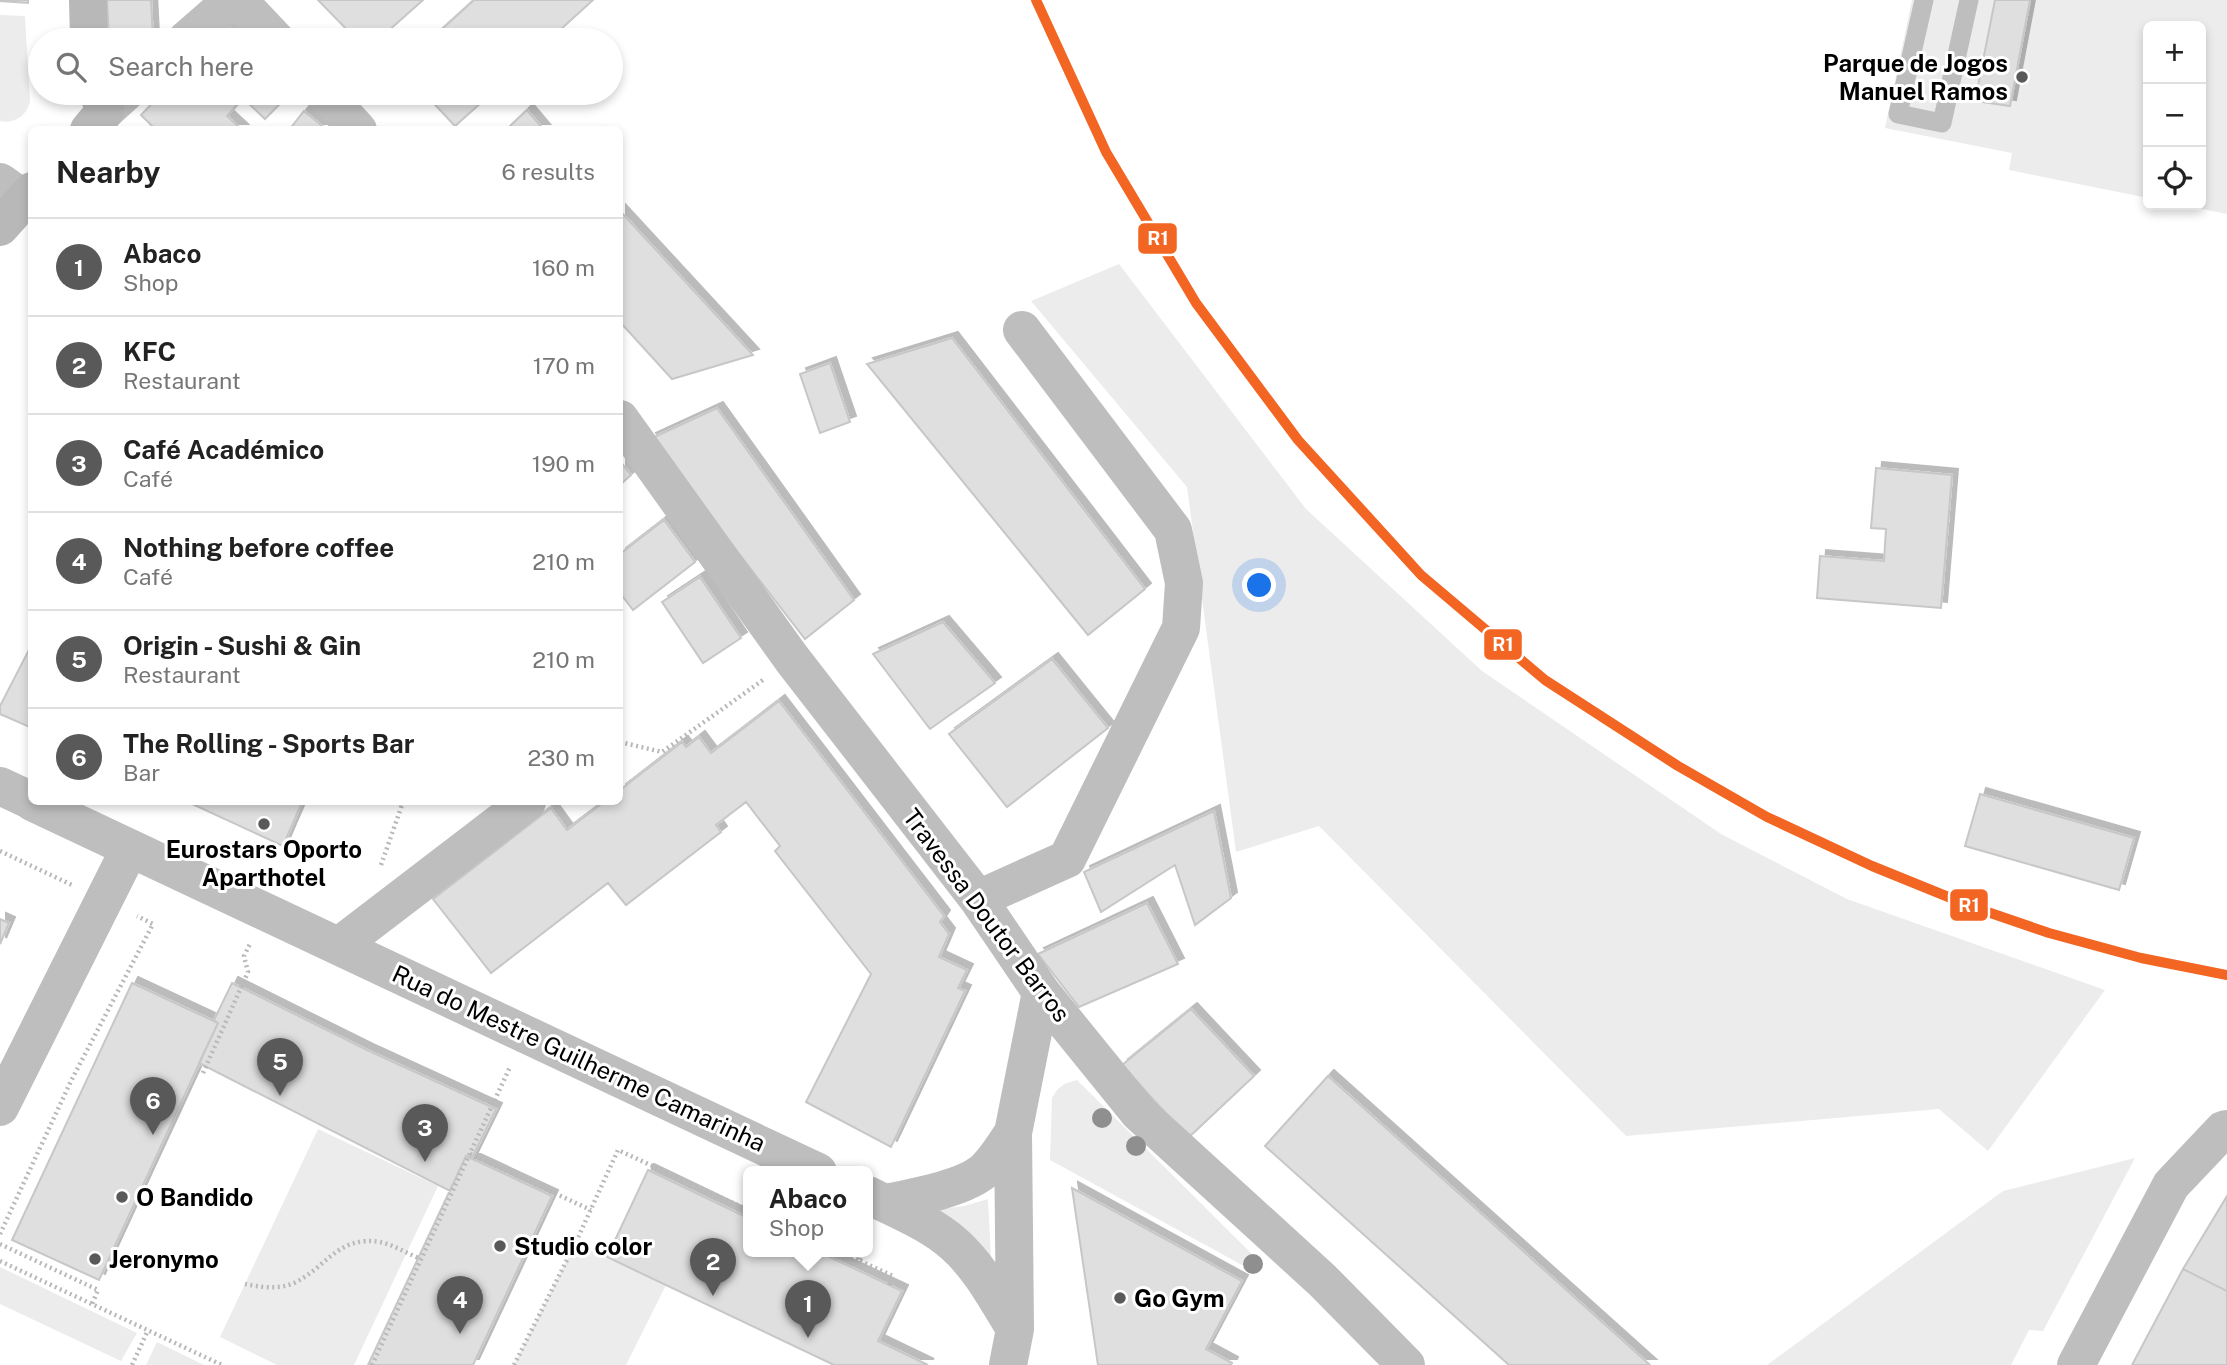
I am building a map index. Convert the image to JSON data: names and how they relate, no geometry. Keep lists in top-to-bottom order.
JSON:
{
  "streets": {
    "street": ["Travessa Doutor Barros", "Rua do Mestre Guilherme Camarinha"]
  },
  "places": [
    "Parque de Jogos Manuel Ramos",
    "Eurostars Oporto Aparthotel",
    "O Bandido",
    "Studio color",
    "Jeronymo",
    "Go Gym"
  ],
  "lines": ["transit line R1"],
  "page": {
    "map_buttons": ["+", "−"],
    "search": "Search here",
    "heading": ["Nearby", "6 results"],
    "list": [
      {
        "mark": "1",
        "name": "Abaco",
        "note": "Shop",
        "value": "160 m"
      },
      {
        "mark": "2",
        "name": "KFC",
        "note": "Restaurant",
        "value": "170 m"
      },
      {
        "mark": "3",
        "name": "Café Académico",
        "note": "Café",
        "value": "190 m"
      },
      {
        "mark": "4",
        "name": "Nothing before coffee",
        "note": "Café",
        "value": "210 m"
      },
      {
        "mark": "5",
        "name": "Origin - Sushi & Gin",
        "note": "Restaurant",
        "value": "210 m"
      },
      {
        "mark": "6",
        "name": "The Rolling - Sports Bar",
        "note": "Bar",
        "value": "230 m"
      }
    ],
    "pins": [
      "5",
      "6",
      "3",
      "2",
      "4",
      "1"
    ],
    "popup": ["Abaco", "Shop"]
  }
}
